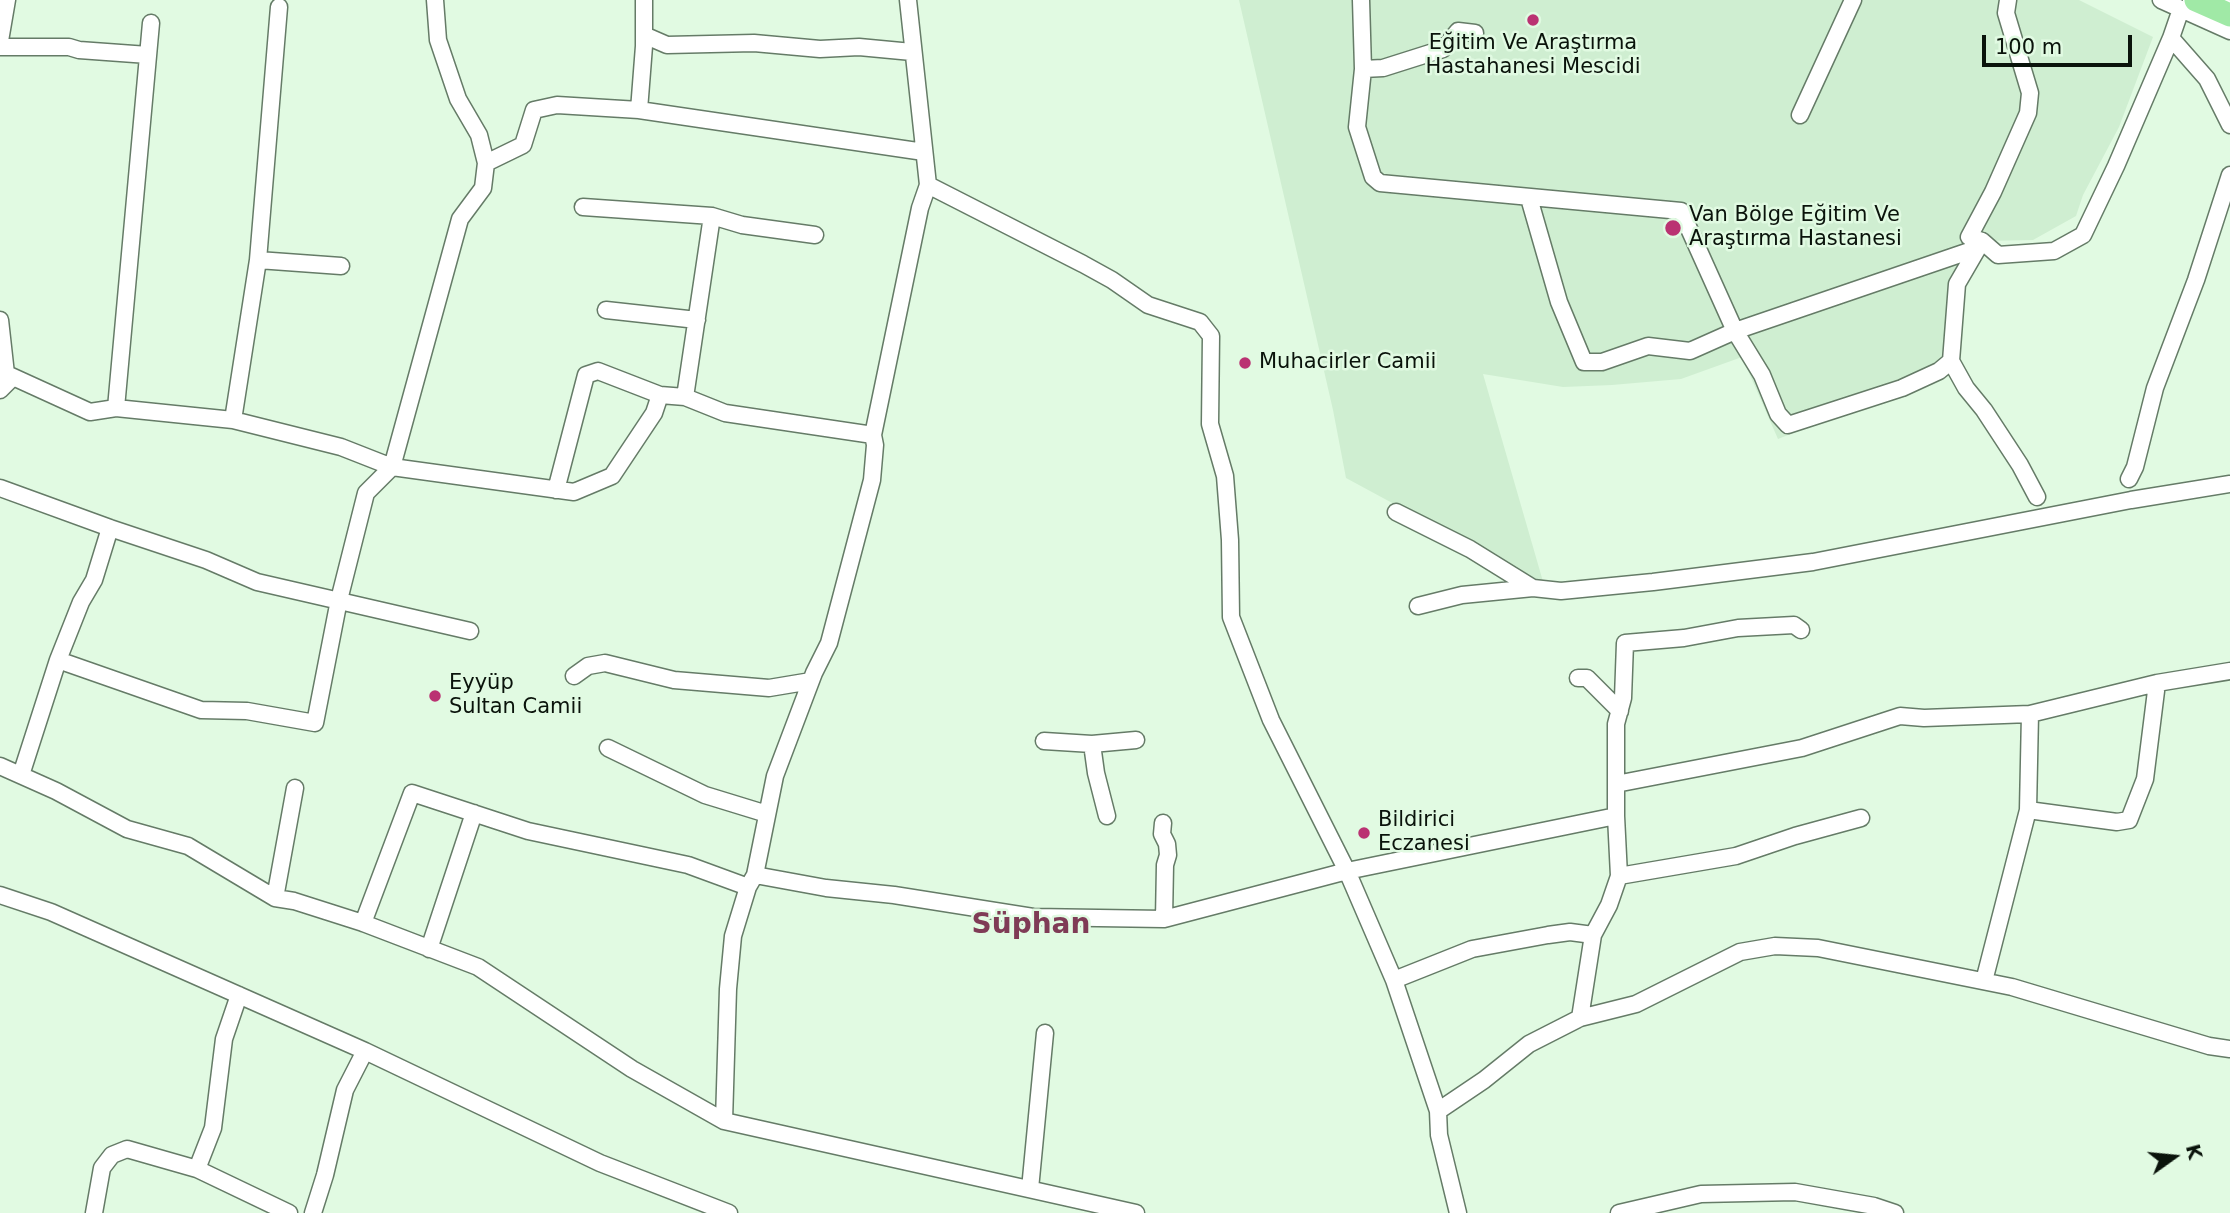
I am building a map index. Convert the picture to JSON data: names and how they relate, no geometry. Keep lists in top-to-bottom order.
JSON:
{
  "districts": ["Süphan"],
  "places": [
    "Eğitim Ve Araştırma Hastahanesi Mescidi",
    "Van Bölge Eğitim Ve Araştırma Hastanesi",
    "Muhacirler Camii",
    "Eyyüp Sultan Camii",
    "Bildirici Eczanesi"
  ],
  "scale_bar": "100 m",
  "north": "right"
}
